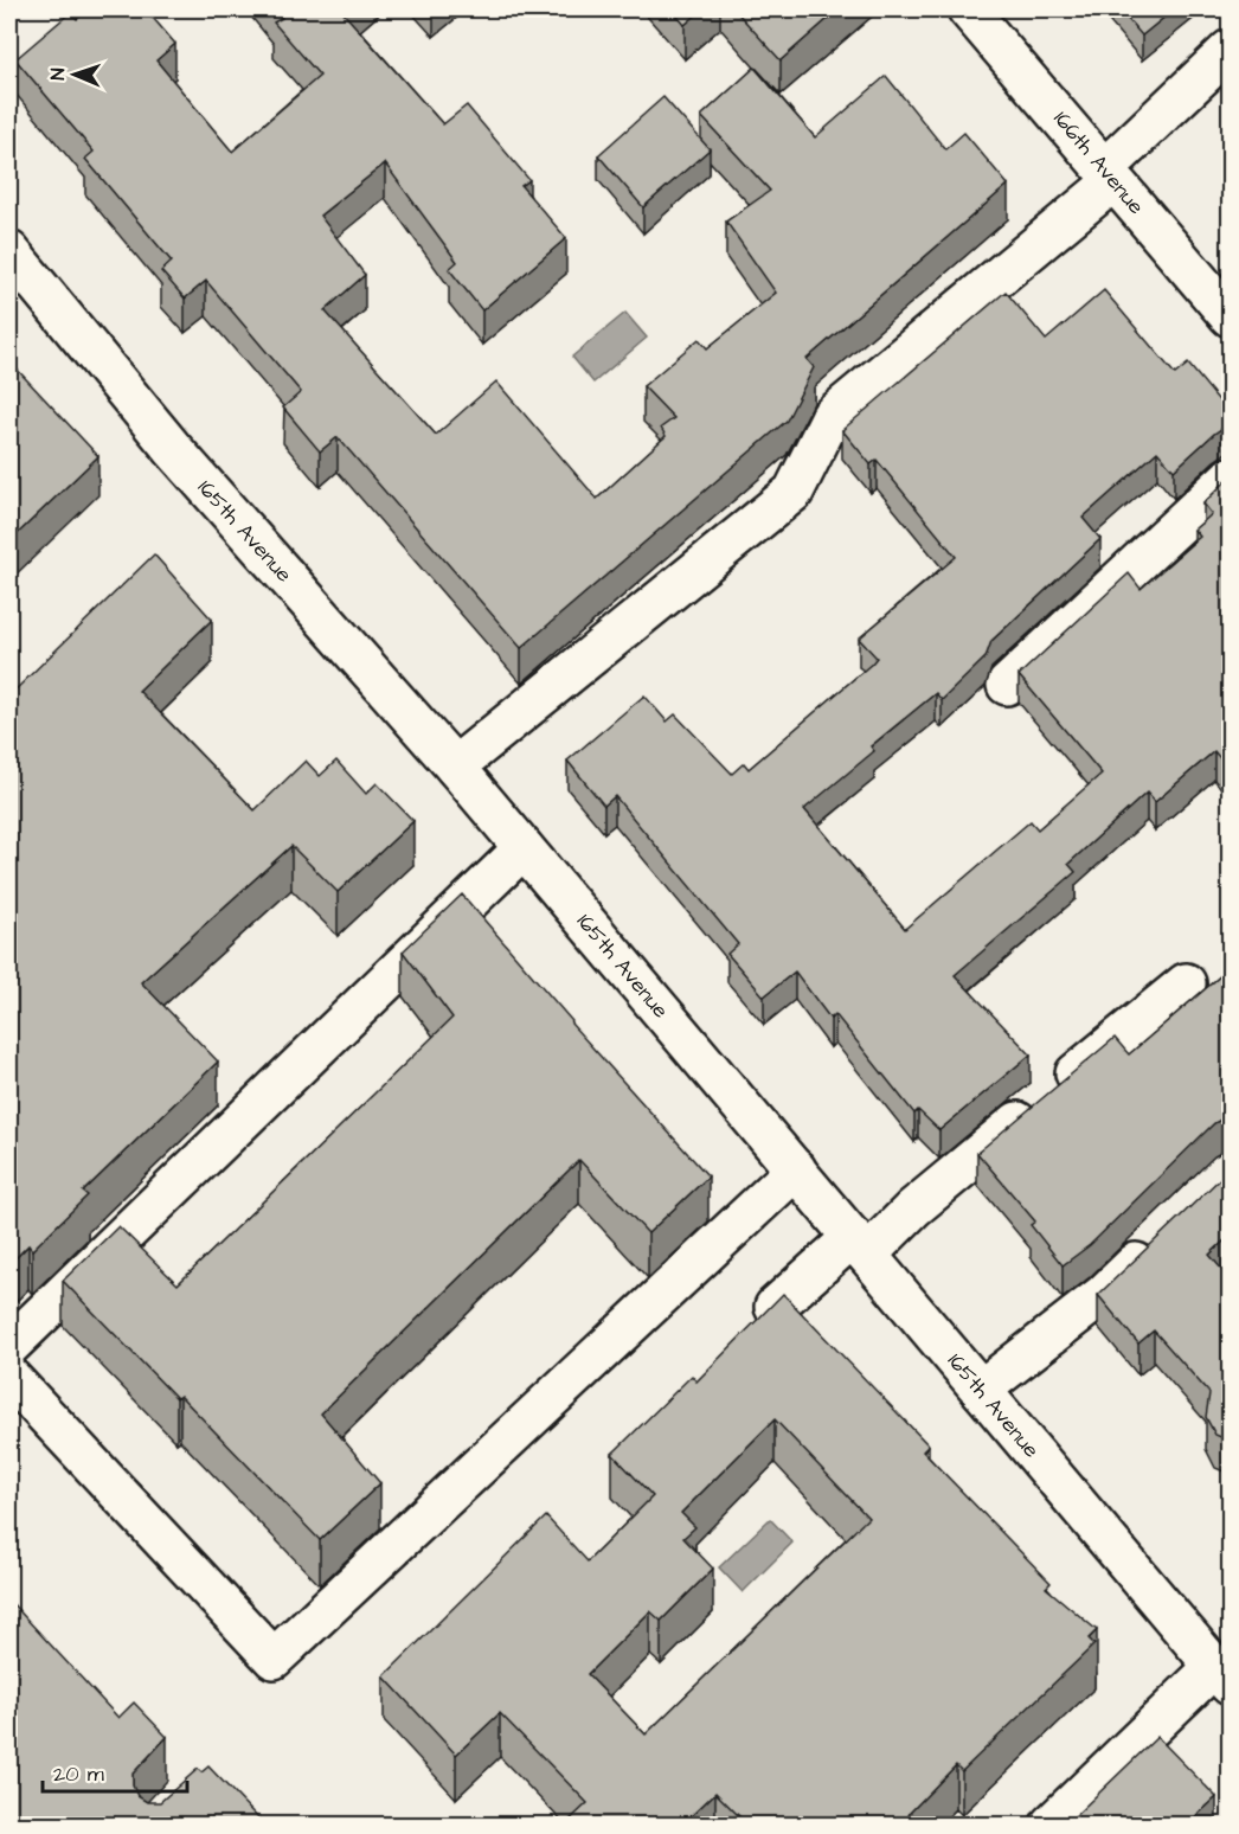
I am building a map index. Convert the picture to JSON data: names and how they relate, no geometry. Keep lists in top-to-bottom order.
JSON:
{
  "streets": {
    "street": ["166th Avenue", "165th Avenue"]
  },
  "scale_bar": "20 m",
  "north": "left"
}
